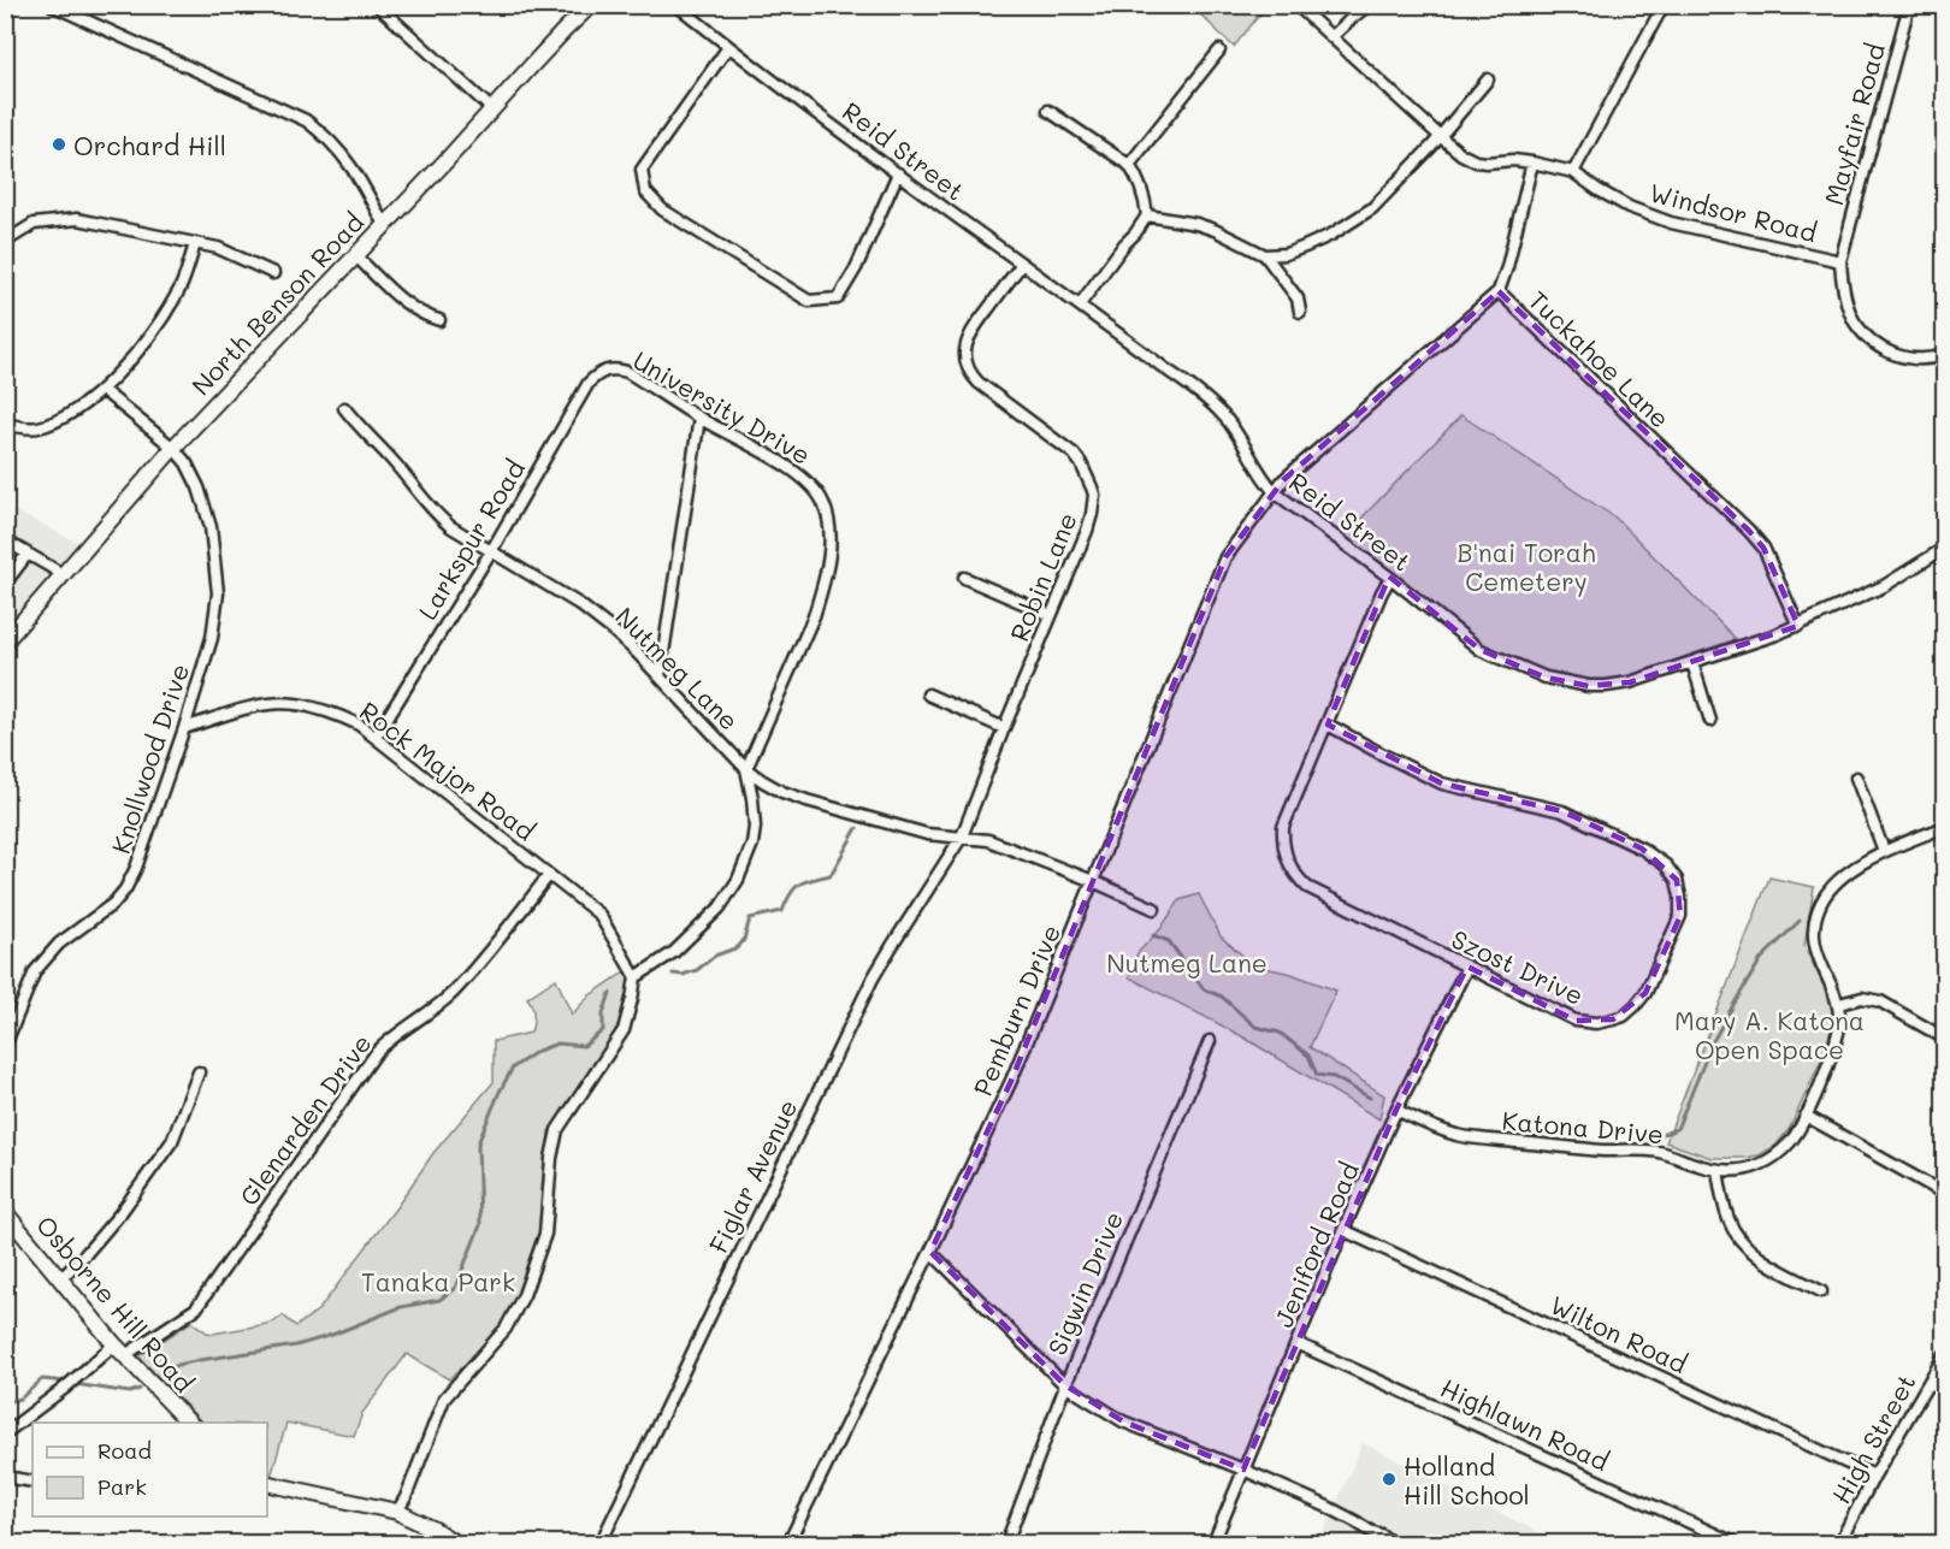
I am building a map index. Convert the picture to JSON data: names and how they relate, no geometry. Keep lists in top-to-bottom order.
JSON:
{
  "streets": {
    "main road": ["North Benson Road", "Osborne Hill Road"],
    "street": [
      "Mayfair Road",
      "Reid Street",
      "Windsor Road",
      "Tuckahoe Lane",
      "University Drive",
      "Larkspur Road",
      "Robin Lane",
      "Nutmeg Lane",
      "Knollwood Drive",
      "Rock Major Road",
      "Szost Drive",
      "Pemburn Drive",
      "Glenarden Drive",
      "Katona Drive",
      "Figlar Avenue",
      "Jeniford Road",
      "Sigwin Drive",
      "Wilton Road",
      "Highlawn Road",
      "High Street"
    ]
  },
  "crossings": [
    ["Mayfair Road", "Windsor Road"],
    ["Reid Street", "Tuckahoe Lane"],
    ["Reid Street", "Robin Lane"],
    ["Reid Street", "Szost Drive"],
    ["Reid Street", "Pemburn Drive"],
    ["North Benson Road", "Knollwood Drive"],
    ["Tuckahoe Lane", "Pemburn Drive"],
    ["University Drive", "Larkspur Road"],
    ["University Drive", "Nutmeg Lane"],
    ["Larkspur Road", "Nutmeg Lane"],
    ["Larkspur Road", "Rock Major Road"],
    ["Robin Lane", "Nutmeg Lane"],
    ["Robin Lane", "Figlar Avenue"],
    ["Nutmeg Lane", "Pemburn Drive"],
    ["Nutmeg Lane", "Figlar Avenue"],
    ["Knollwood Drive", "Rock Major Road"],
    ["Rock Major Road", "Glenarden Drive"],
    ["Szost Drive", "Jeniford Road"],
    ["Glenarden Drive", "Osborne Hill Road"],
    ["Katona Drive", "Jeniford Road"],
    ["Jeniford Road", "Wilton Road"],
    ["Jeniford Road", "Highlawn Road"],
    ["Wilton Road", "High Street"]
  ],
  "parks": [
    "B'nai Torah Cemetery",
    "Nutmeg Lane",
    "Mary A. Katona Open Space",
    "Tanaka Park"
  ],
  "places": ["Orchard Hill", "Holland Hill School"],
  "legend": ["Road", "Park"]
}
